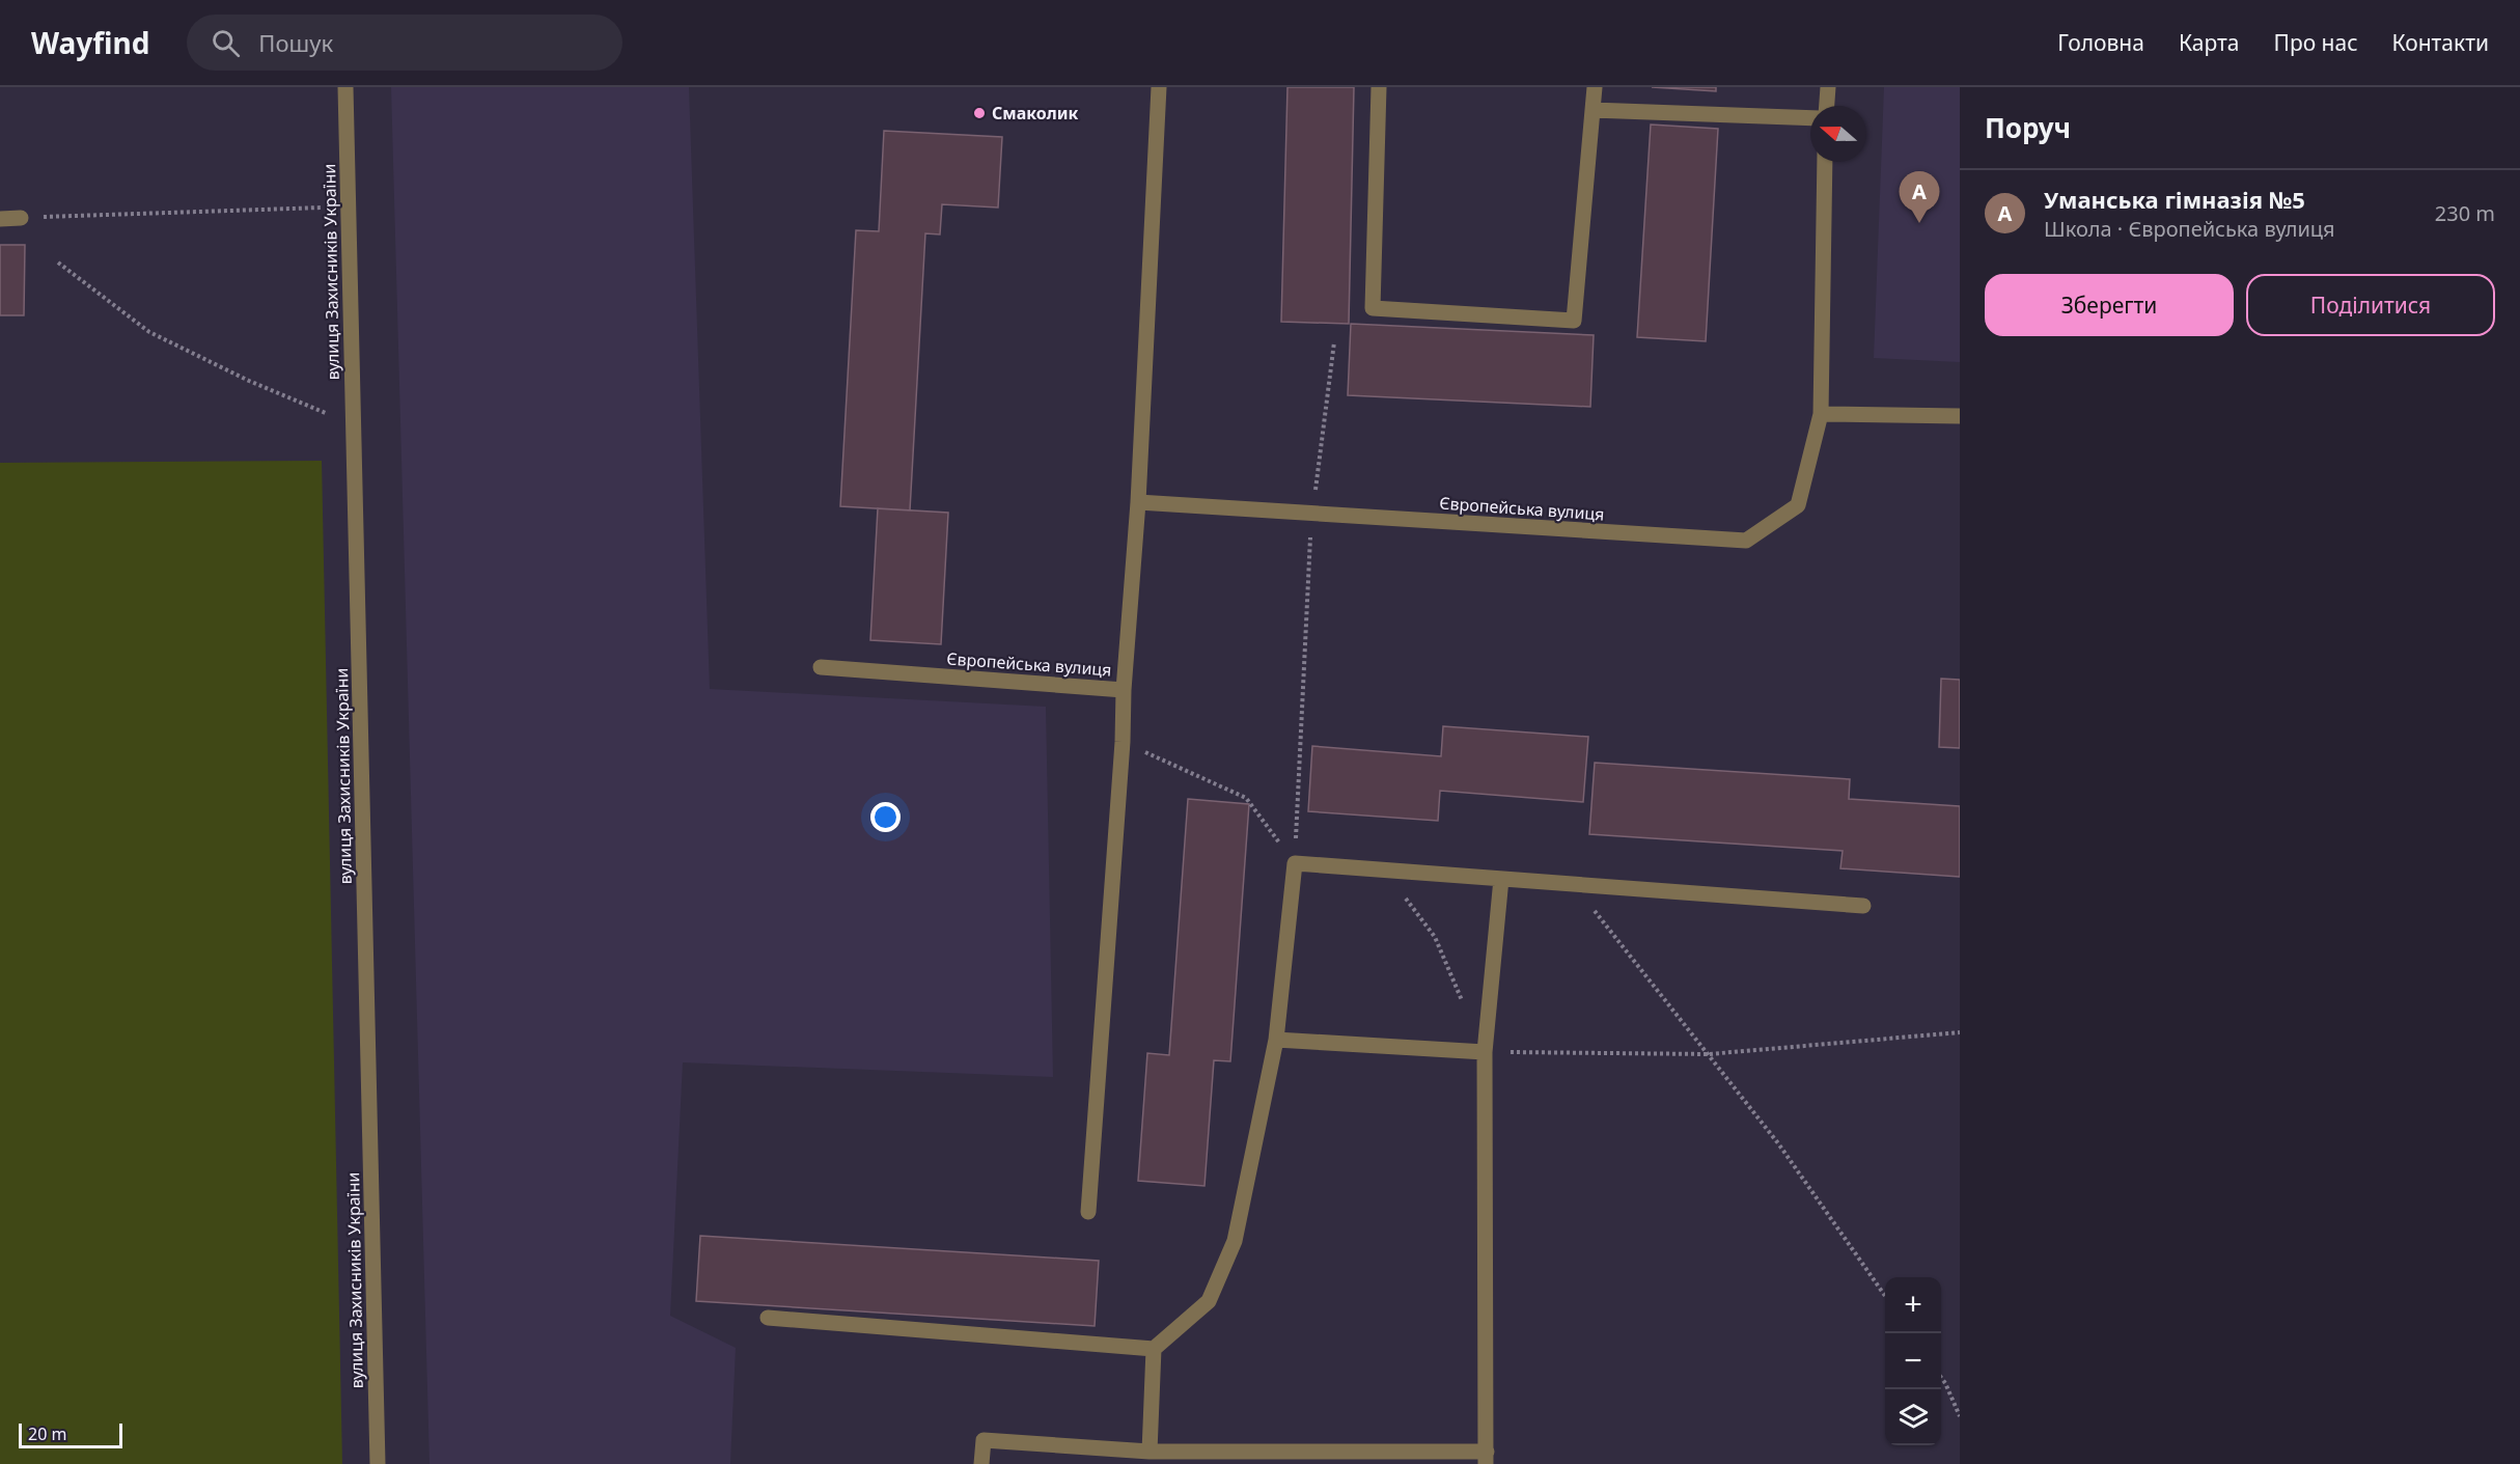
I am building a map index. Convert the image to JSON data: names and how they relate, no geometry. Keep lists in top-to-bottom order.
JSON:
{
  "streets": {
    "street": ["вулиця Захисників України", "Європейська вулиця"]
  },
  "places": ["Смаколик"],
  "scale_bar": "20 m",
  "north": "left",
  "page": {
    "header": "Wayfind",
    "search": "Пошук",
    "nav": [
      "Головна",
      "Карта",
      "Про нас",
      "Контакти"
    ],
    "heading": "Поруч",
    "list": [
      {
        "mark": "A",
        "name": "Уманська гімназія №5",
        "note": "Школа · Європейська вулиця",
        "value": "230 m"
      }
    ],
    "pins": "A",
    "buttons": ["Зберегти", "Поділитися"],
    "map_buttons": ["+", "−"],
    "scale": "20 m"
  }
}
